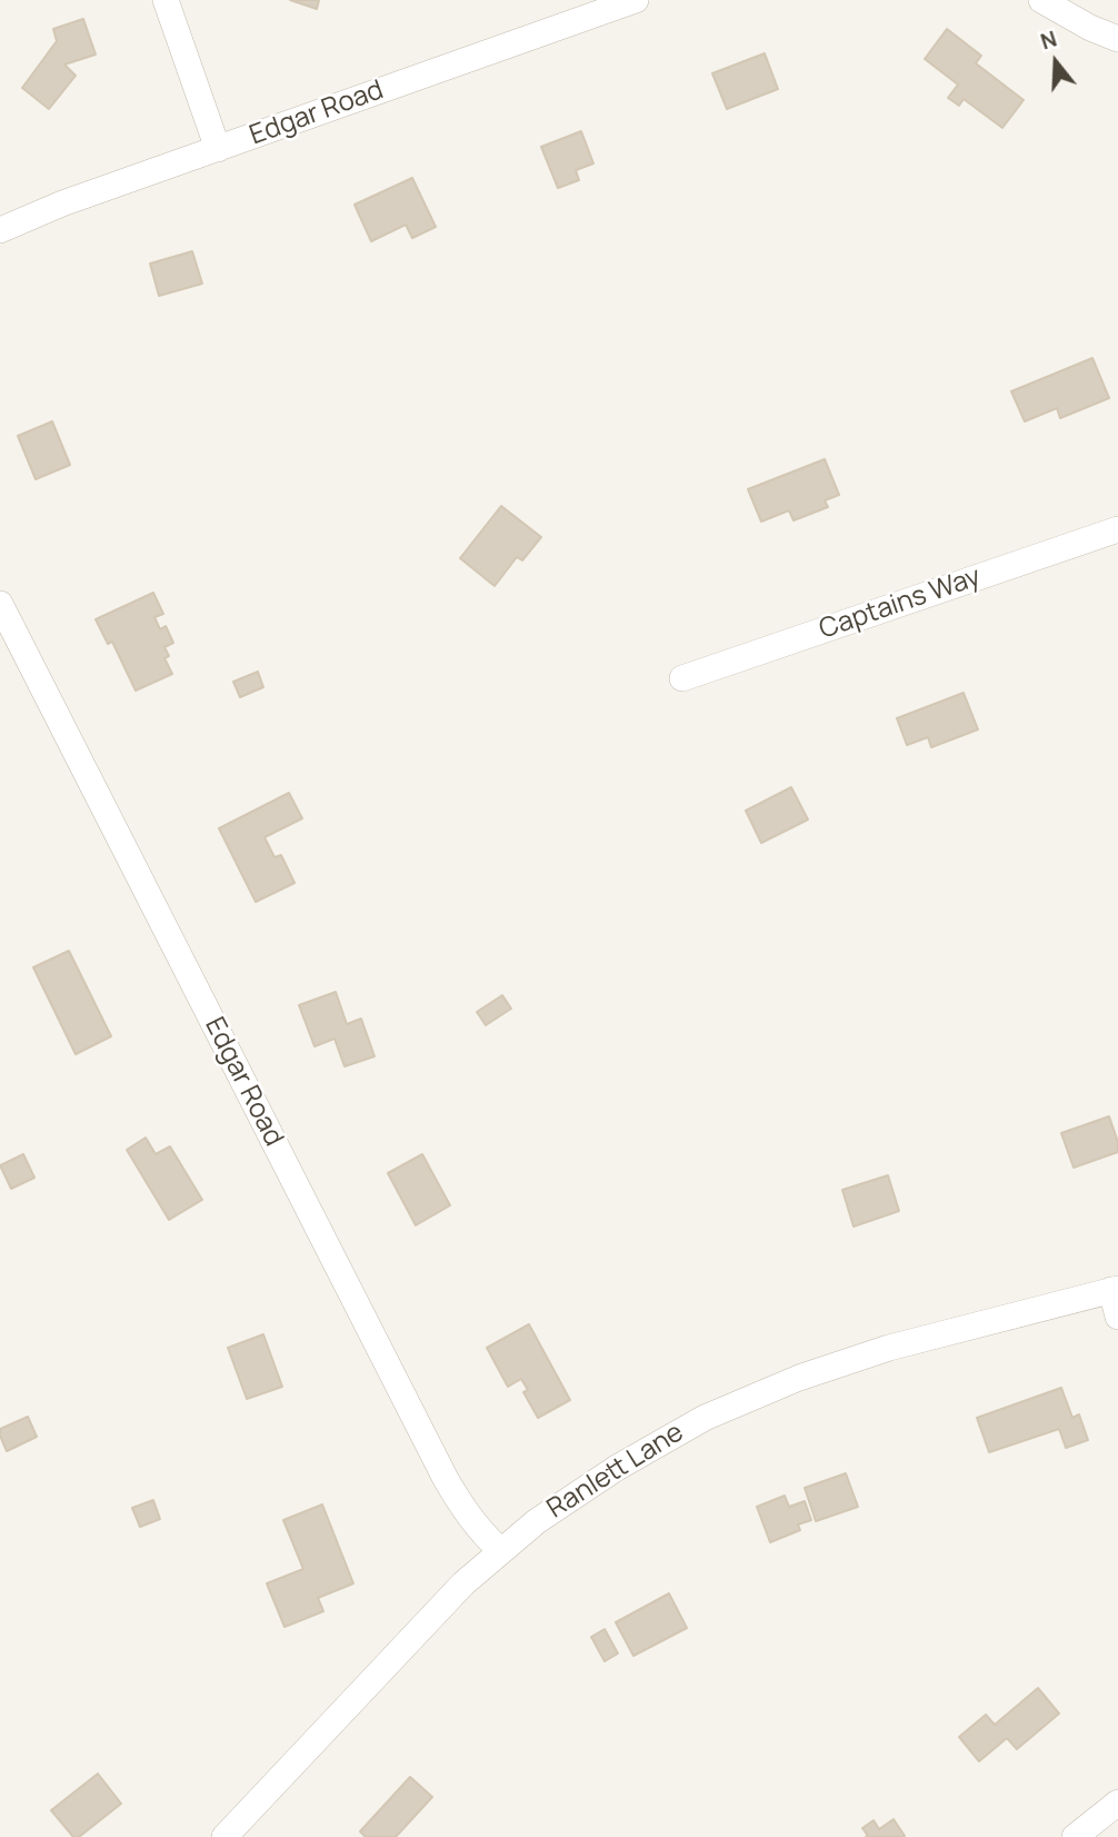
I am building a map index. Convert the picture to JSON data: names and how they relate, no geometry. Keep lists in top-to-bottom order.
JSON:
{
  "streets": {
    "street": ["Edgar Road", "Captains Way", "Ranlett Lane"]
  },
  "crossings": [
    ["Edgar Road", "Ranlett Lane"]
  ],
  "north": "top"
}
